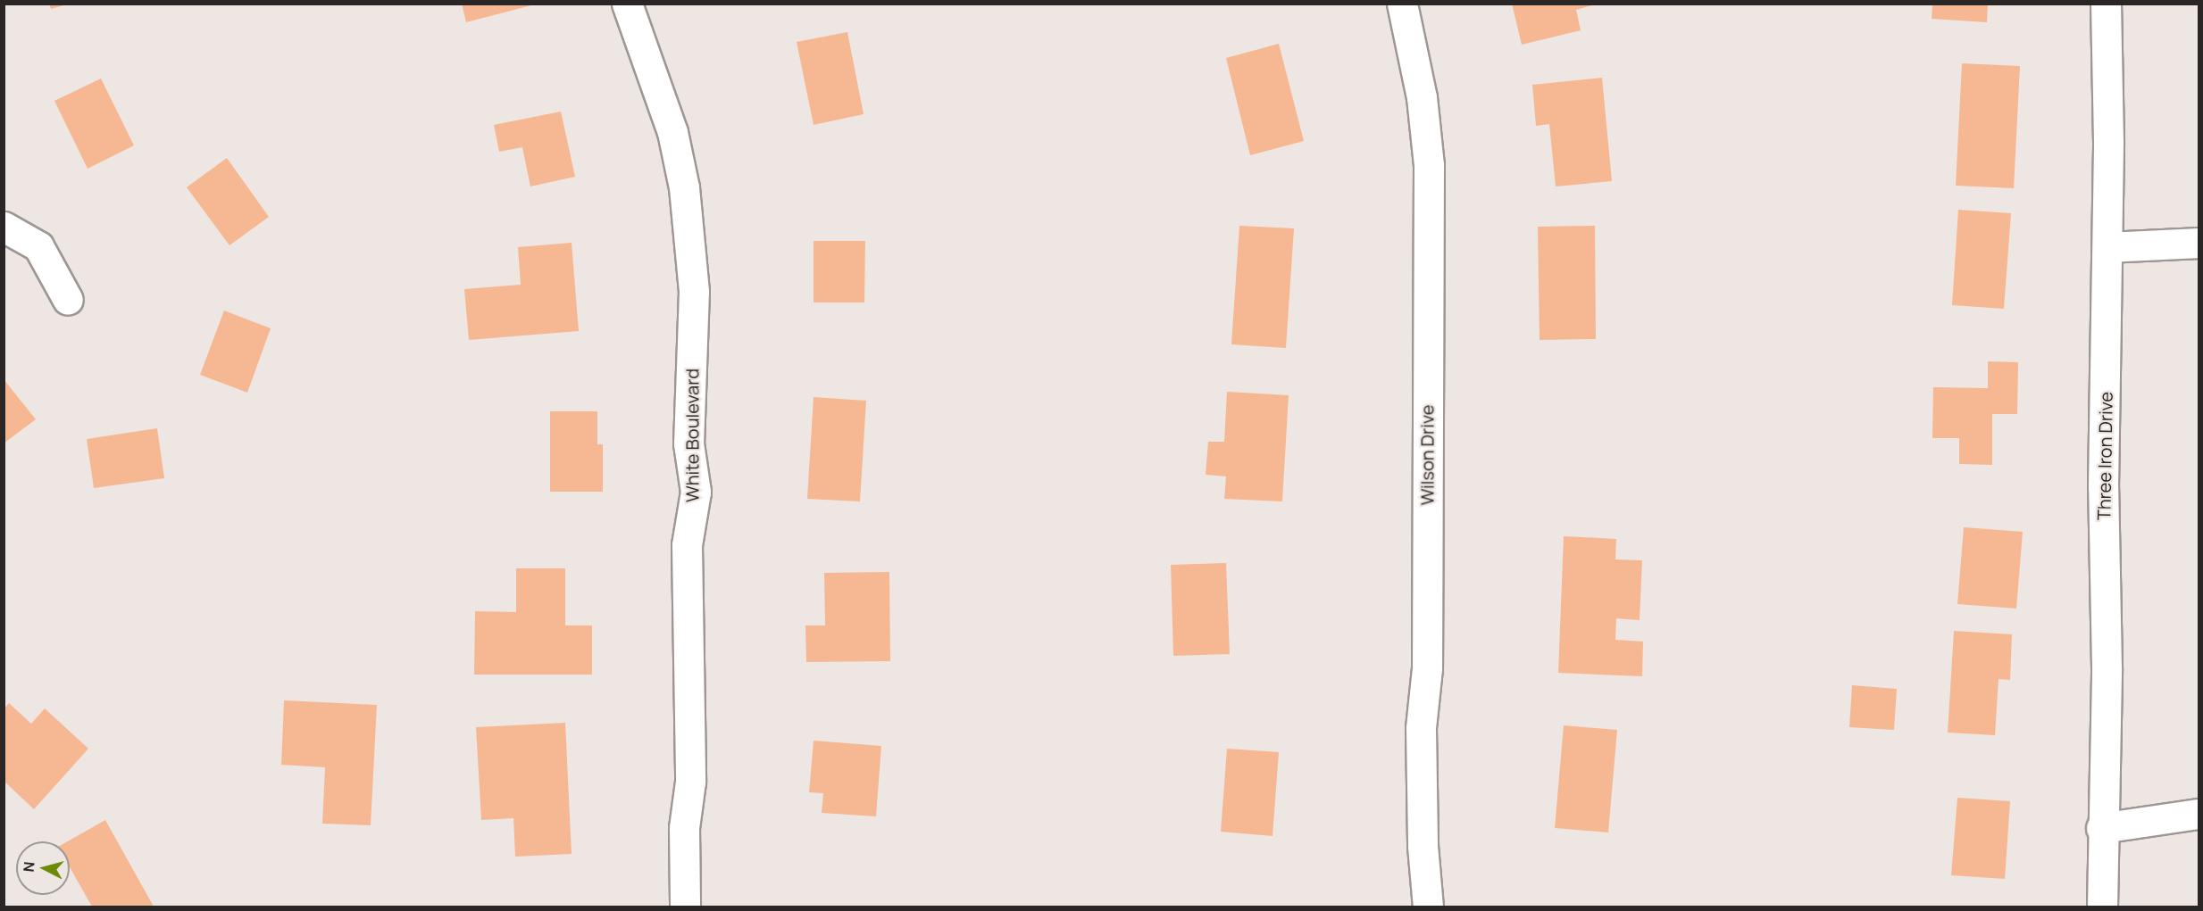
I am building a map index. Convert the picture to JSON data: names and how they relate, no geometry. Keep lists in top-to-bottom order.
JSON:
{
  "streets": {
    "street": ["White Boulevard", "Wilson Drive", "Three Iron Drive"]
  },
  "north": "left"
}
